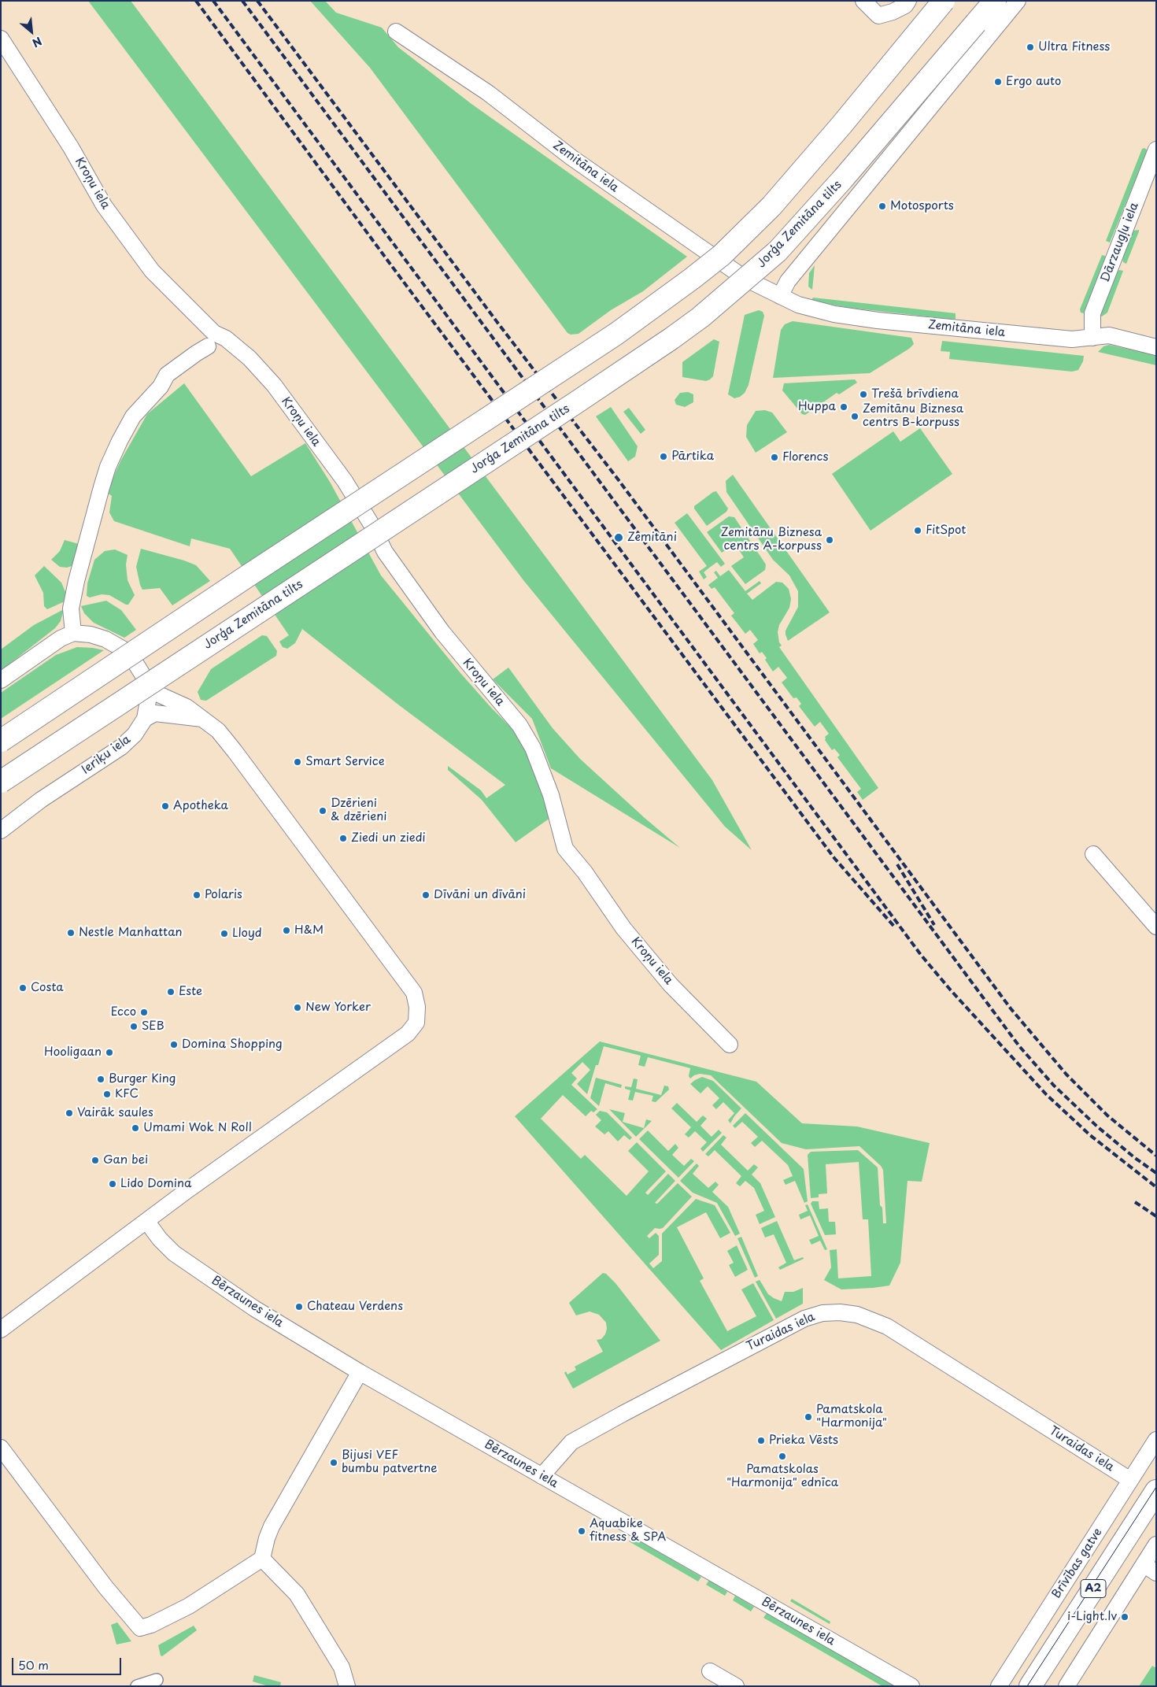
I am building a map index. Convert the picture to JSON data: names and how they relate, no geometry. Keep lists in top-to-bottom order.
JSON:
{
  "streets": {
    "main road": ["Jorģa Zemitāna tilts", "A2"],
    "street": [
      "Zemitāna iela",
      "Kroņu iela",
      "Dārzaugļu iela",
      "Ieriķu iela",
      "Bērzaunes iela",
      "Turaidas iela",
      "Brīvības gatve"
    ]
  },
  "crossings": [
    ["Zemitāna iela", "Dārzaugļu iela"],
    ["Bērzaunes iela", "Turaidas iela"],
    ["Turaidas iela", "Brīvības gatve"]
  ],
  "places": [
    "Ultra Fitness",
    "Ergo auto",
    "Motosports",
    "Trešā brīvdiena",
    "Huppa",
    "Zemitānu Biznesa centrs B-korpuss",
    "Pārtika",
    "Florencs",
    "FitSpot",
    "Zemitāni",
    "Zemitānu Biznesa centrs A-korpuss",
    "Smart Service",
    "Apotheka",
    "Dzērieni & dzērieni",
    "Ziedi un ziedi",
    "Polaris",
    "Dīvāni un dīvāni",
    "H&M",
    "Nestle Manhattan",
    "Lloyd",
    "Costa",
    "Este",
    "New Yorker",
    "Ecco",
    "SEB",
    "Domina Shopping",
    "Hooligaan",
    "Burger King",
    "KFC",
    "Vairāk saules",
    "Umami Wok N Roll",
    "Gan bei",
    "Lido Domina",
    "Chateau Verdens",
    "Pamatskola \"Harmonija\"",
    "Prieka Vēsts",
    "Pamatskolas \"Harmonija\" ednīca",
    "Bijusi VEF bumbu patvertne",
    "Aquabike fitness & SPA",
    "i-Light.lv"
  ],
  "scale_bar": "50 m",
  "north": "bottom right"
}
